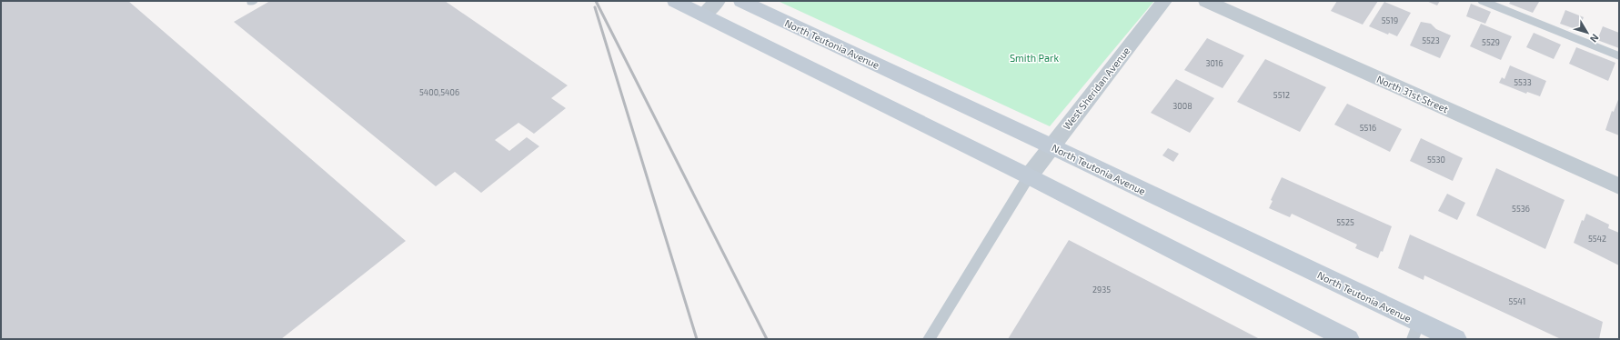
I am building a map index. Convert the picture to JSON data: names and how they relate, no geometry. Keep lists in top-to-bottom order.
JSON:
{
  "streets": {
    "main road": ["North Teutonia Avenue"],
    "street": ["West Sheridan Avenue", "North 31st Street"]
  },
  "crossings": [
    ["North Teutonia Avenue", "West Sheridan Avenue"]
  ],
  "parks": ["Smith Park"],
  "house_numbers": [
    "5519",
    "5523",
    "5529",
    "3016",
    "5533",
    "5400,5406",
    "5512",
    "3008",
    "5516",
    "5530",
    "5536",
    "5525",
    "5542",
    "2935",
    "5541"
  ],
  "north": "bottom right"
}
